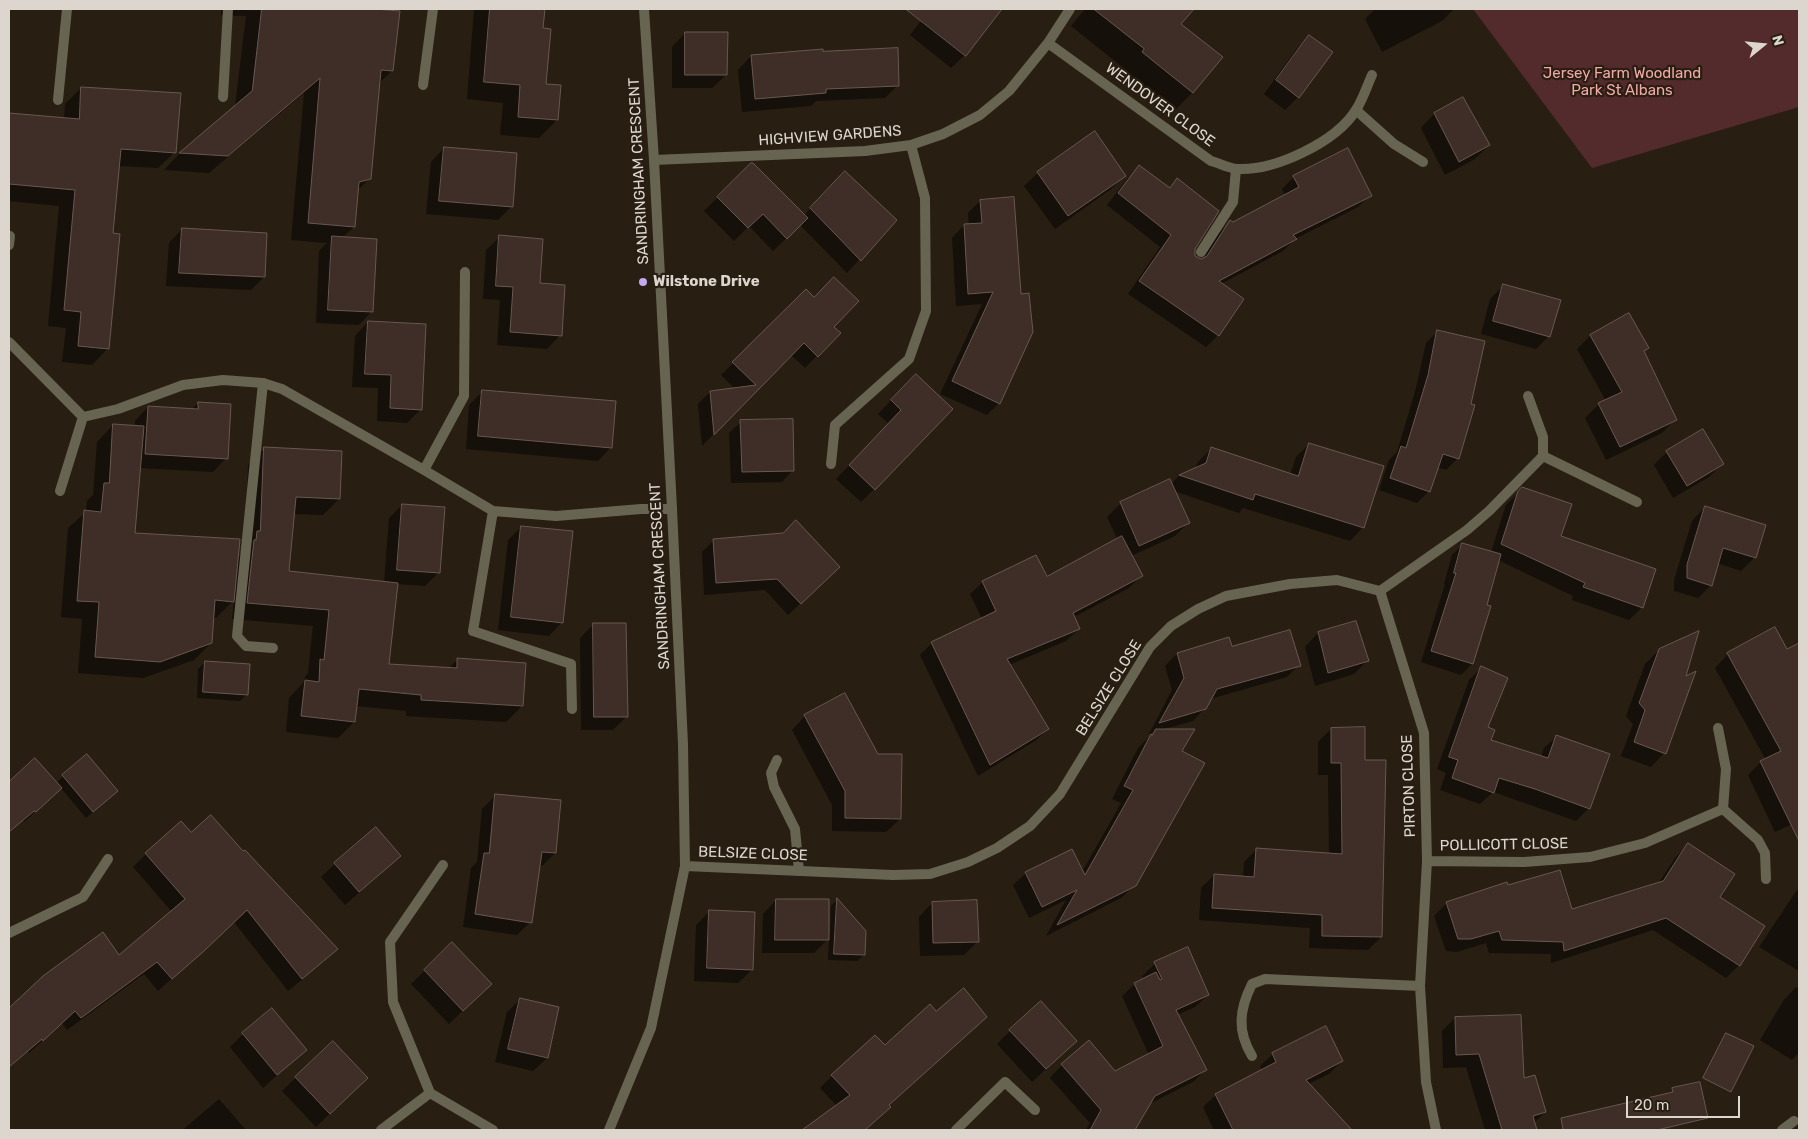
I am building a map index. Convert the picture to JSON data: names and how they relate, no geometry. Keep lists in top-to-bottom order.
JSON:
{
  "streets": {
    "street": [
      "WENDOVER CLOSE",
      "HIGHVIEW GARDENS",
      "SANDRINGHAM CRESCENT",
      "BELSIZE CLOSE",
      "PIRTON CLOSE",
      "POLLICOTT CLOSE"
    ]
  },
  "crossings": [
    ["WENDOVER CLOSE", "HIGHVIEW GARDENS"],
    ["HIGHVIEW GARDENS", "SANDRINGHAM CRESCENT"],
    ["SANDRINGHAM CRESCENT", "BELSIZE CLOSE"],
    ["BELSIZE CLOSE", "PIRTON CLOSE"],
    ["PIRTON CLOSE", "POLLICOTT CLOSE"]
  ],
  "parks": ["Jersey Farm Woodland Park St Albans"],
  "places": ["Wilstone Drive"],
  "scale_bar": "20 m",
  "north": "right"
}
